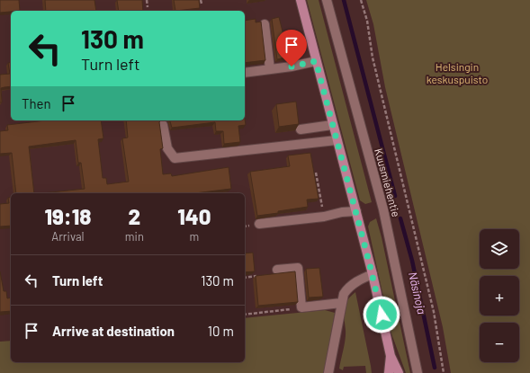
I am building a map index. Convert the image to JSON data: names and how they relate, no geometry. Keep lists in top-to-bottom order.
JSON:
{
  "streets": {
    "street": ["Kuusmiehentie"]
  },
  "water": ["Näsinoja"],
  "parks": ["Helsingin keskuspuisto"],
  "page": {
    "turn": ["130 m", "Turn left"],
    "then": "Then",
    "eta": [
      "19:18",
      "Arrival",
      "2",
      "min",
      "140",
      "m"
    ],
    "map_buttons": ["+", "−"],
    "list": [
      {
        "name": "Turn left",
        "value": "130 m"
      },
      {
        "name": "Arrive at destination",
        "value": "10 m"
      }
    ]
  }
}
